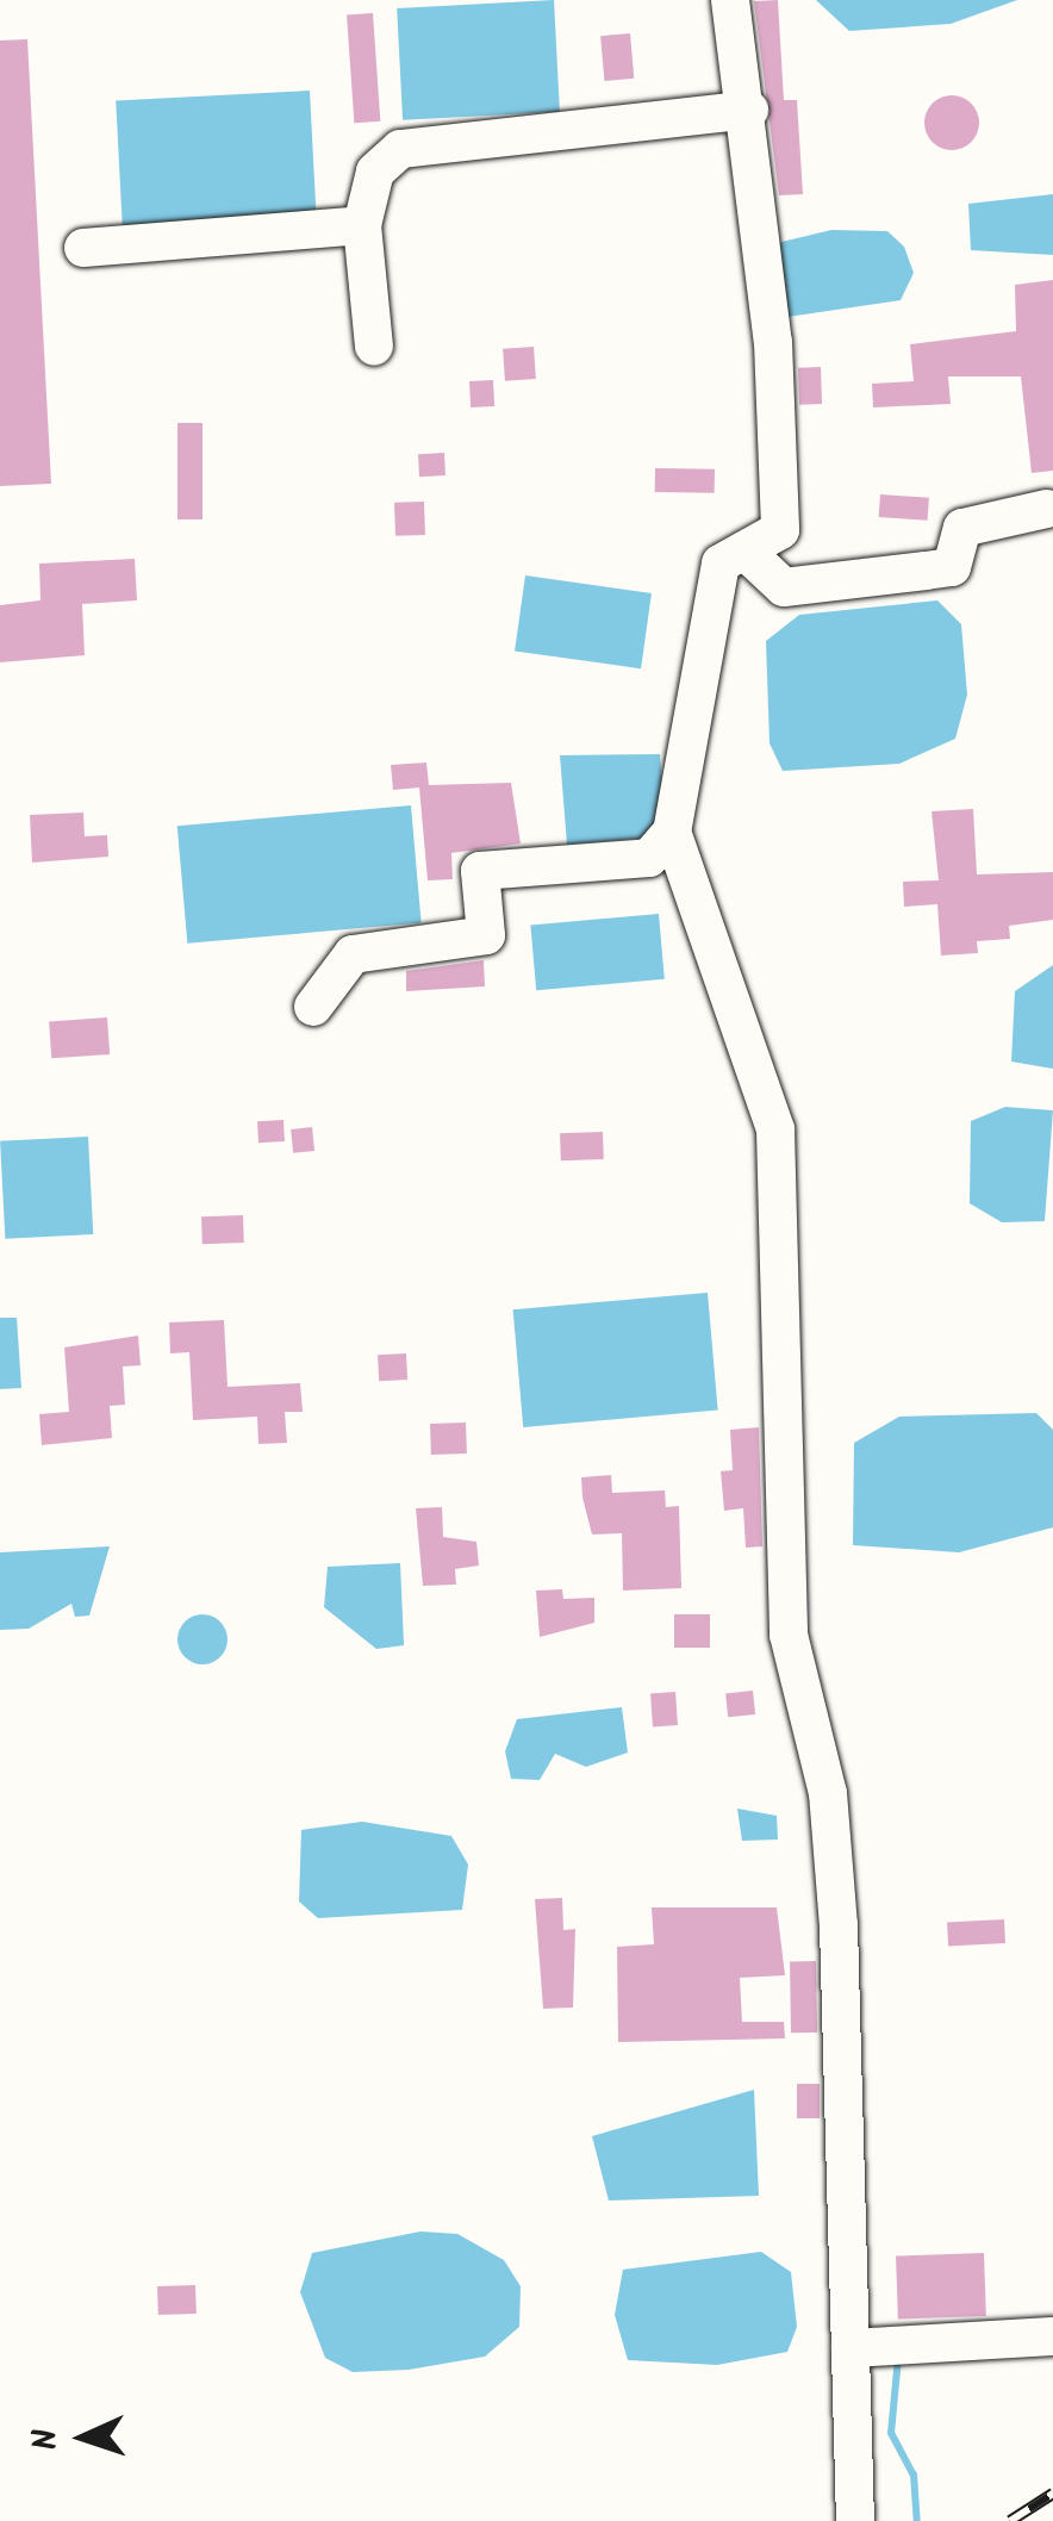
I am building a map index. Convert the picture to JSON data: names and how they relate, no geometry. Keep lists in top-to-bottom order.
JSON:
{
  "north": "left"
}
